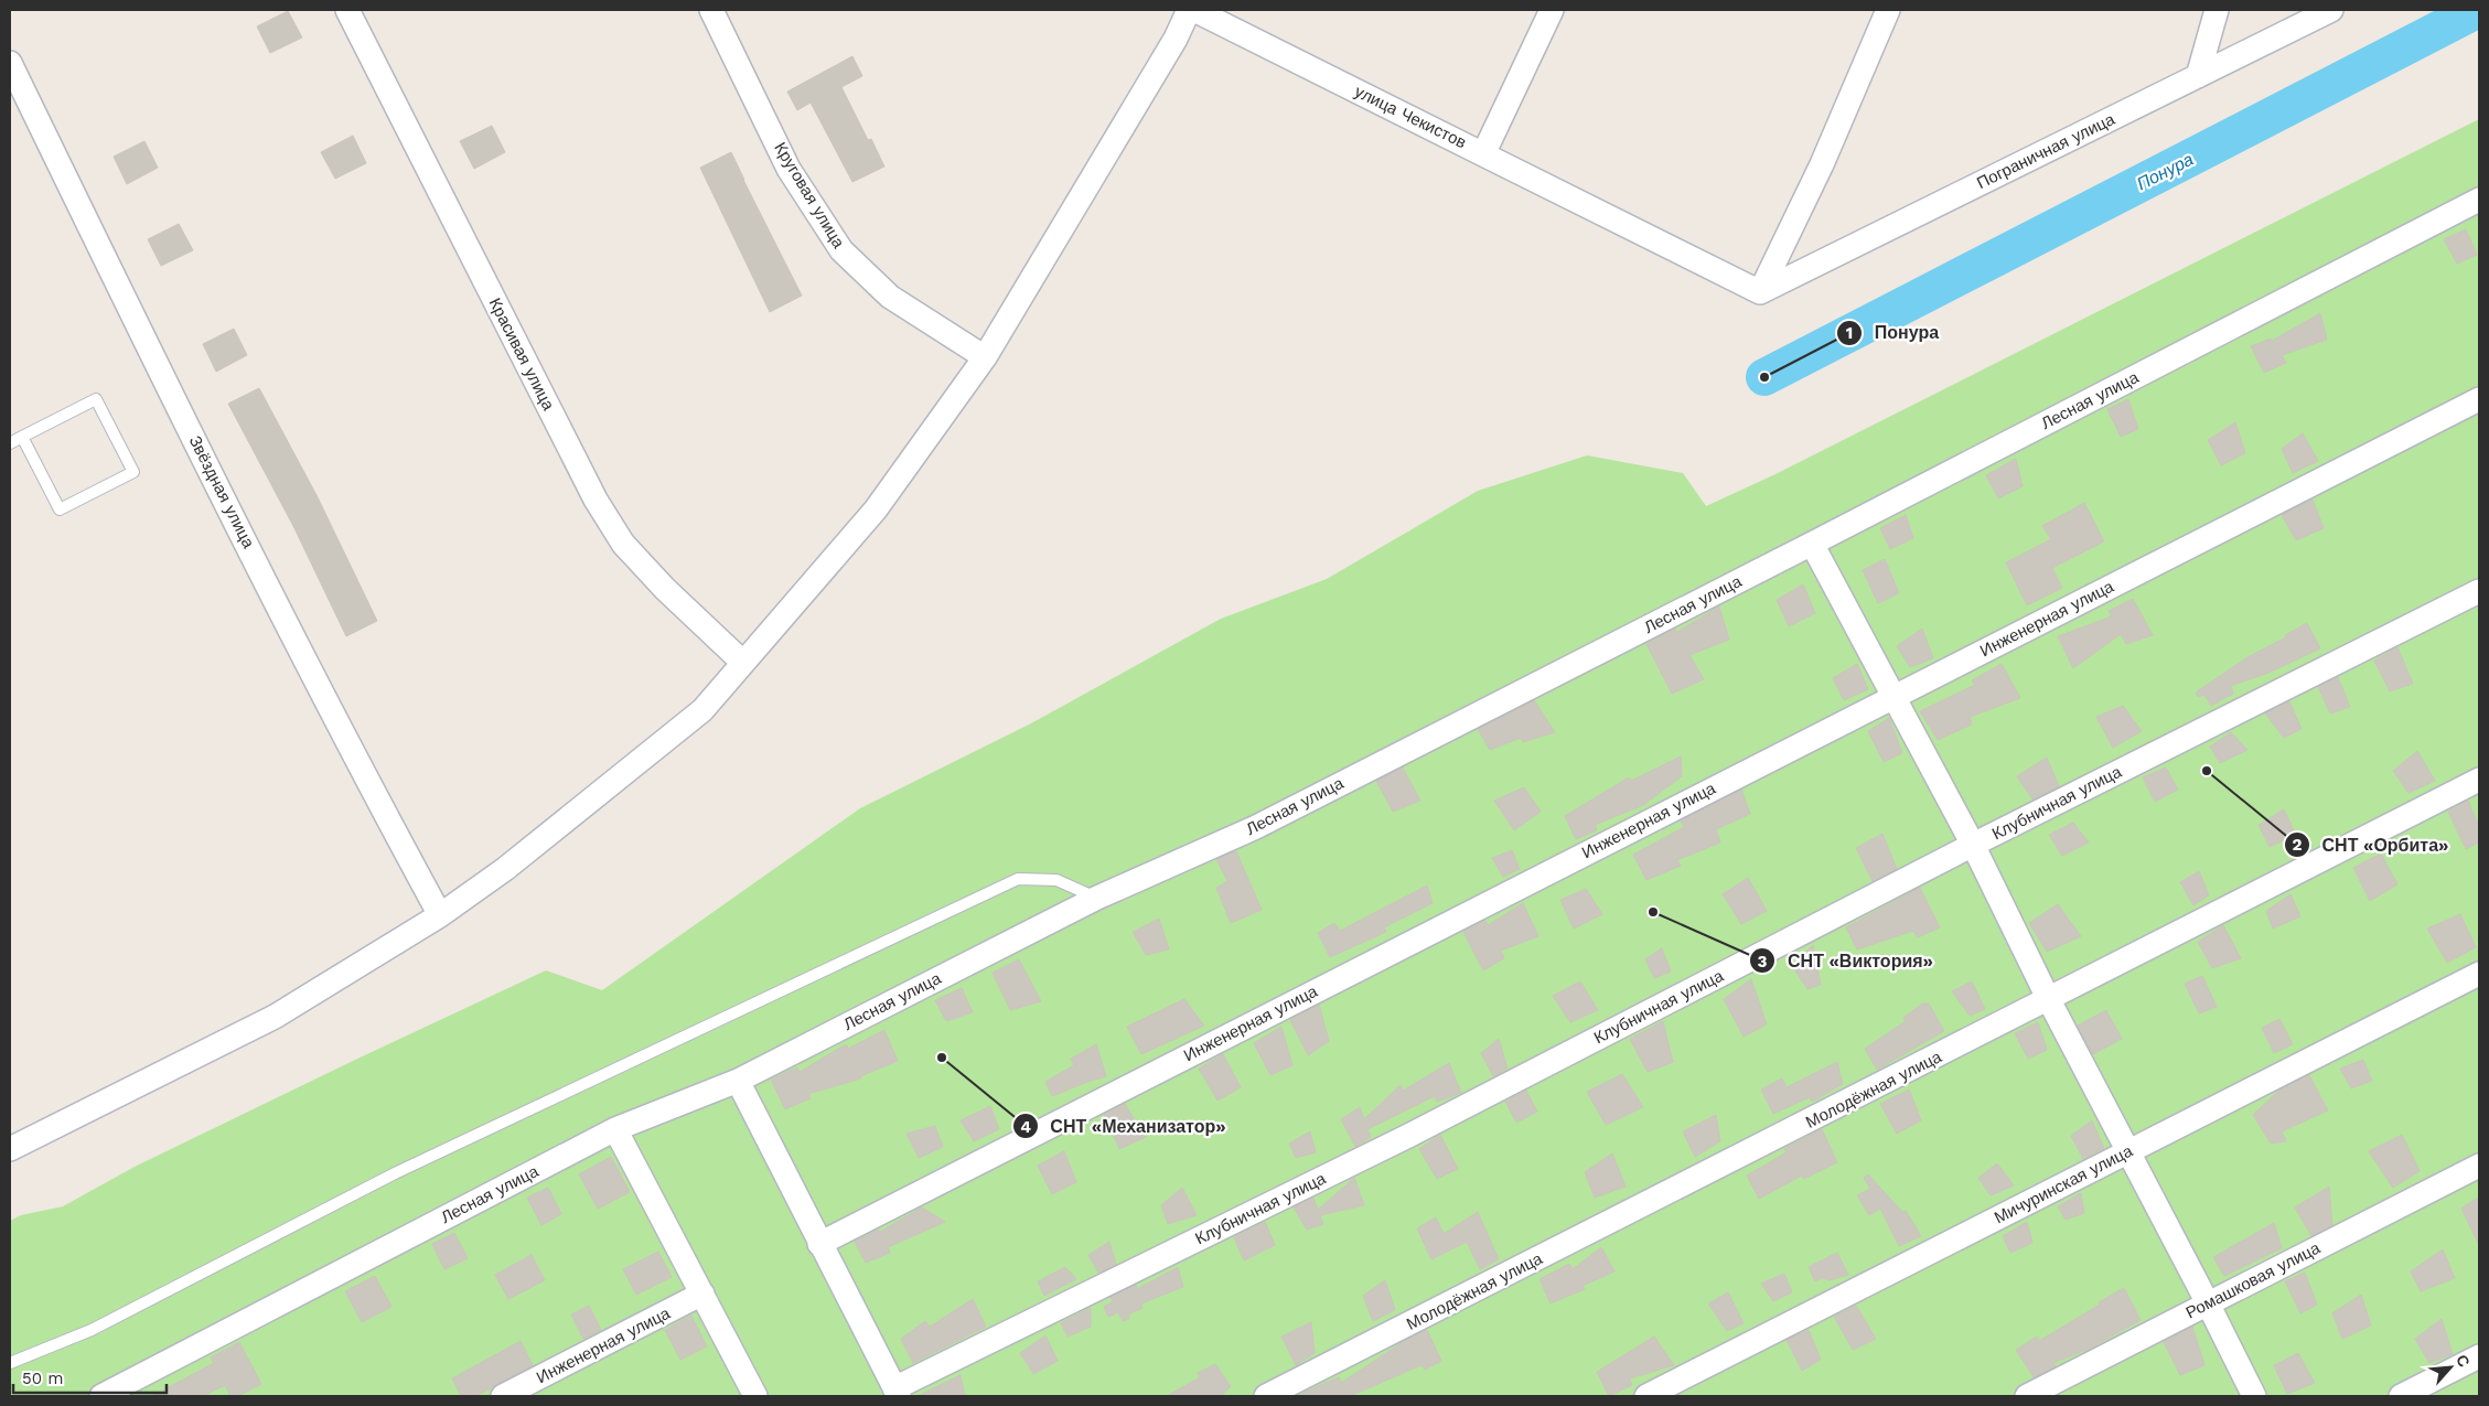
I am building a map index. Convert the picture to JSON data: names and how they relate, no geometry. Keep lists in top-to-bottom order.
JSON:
{
  "streets": {
    "street": [
      "улица Чекистов",
      "Пограничная улица",
      "Круговая улица",
      "Красивая улица",
      "Лесная улица",
      "Звёздная улица",
      "Инженерная улица",
      "Клубничная улица",
      "Молодёжная улица",
      "Мичуринская улица",
      "Ромашковая улица"
    ]
  },
  "water": ["Понура"],
  "places": [
    "Понура",
    "СНТ «Орбита»",
    "СНТ «Виктория»",
    "СНТ «Механизатор»"
  ],
  "scale_bar": "50 m",
  "north": "top right"
}
